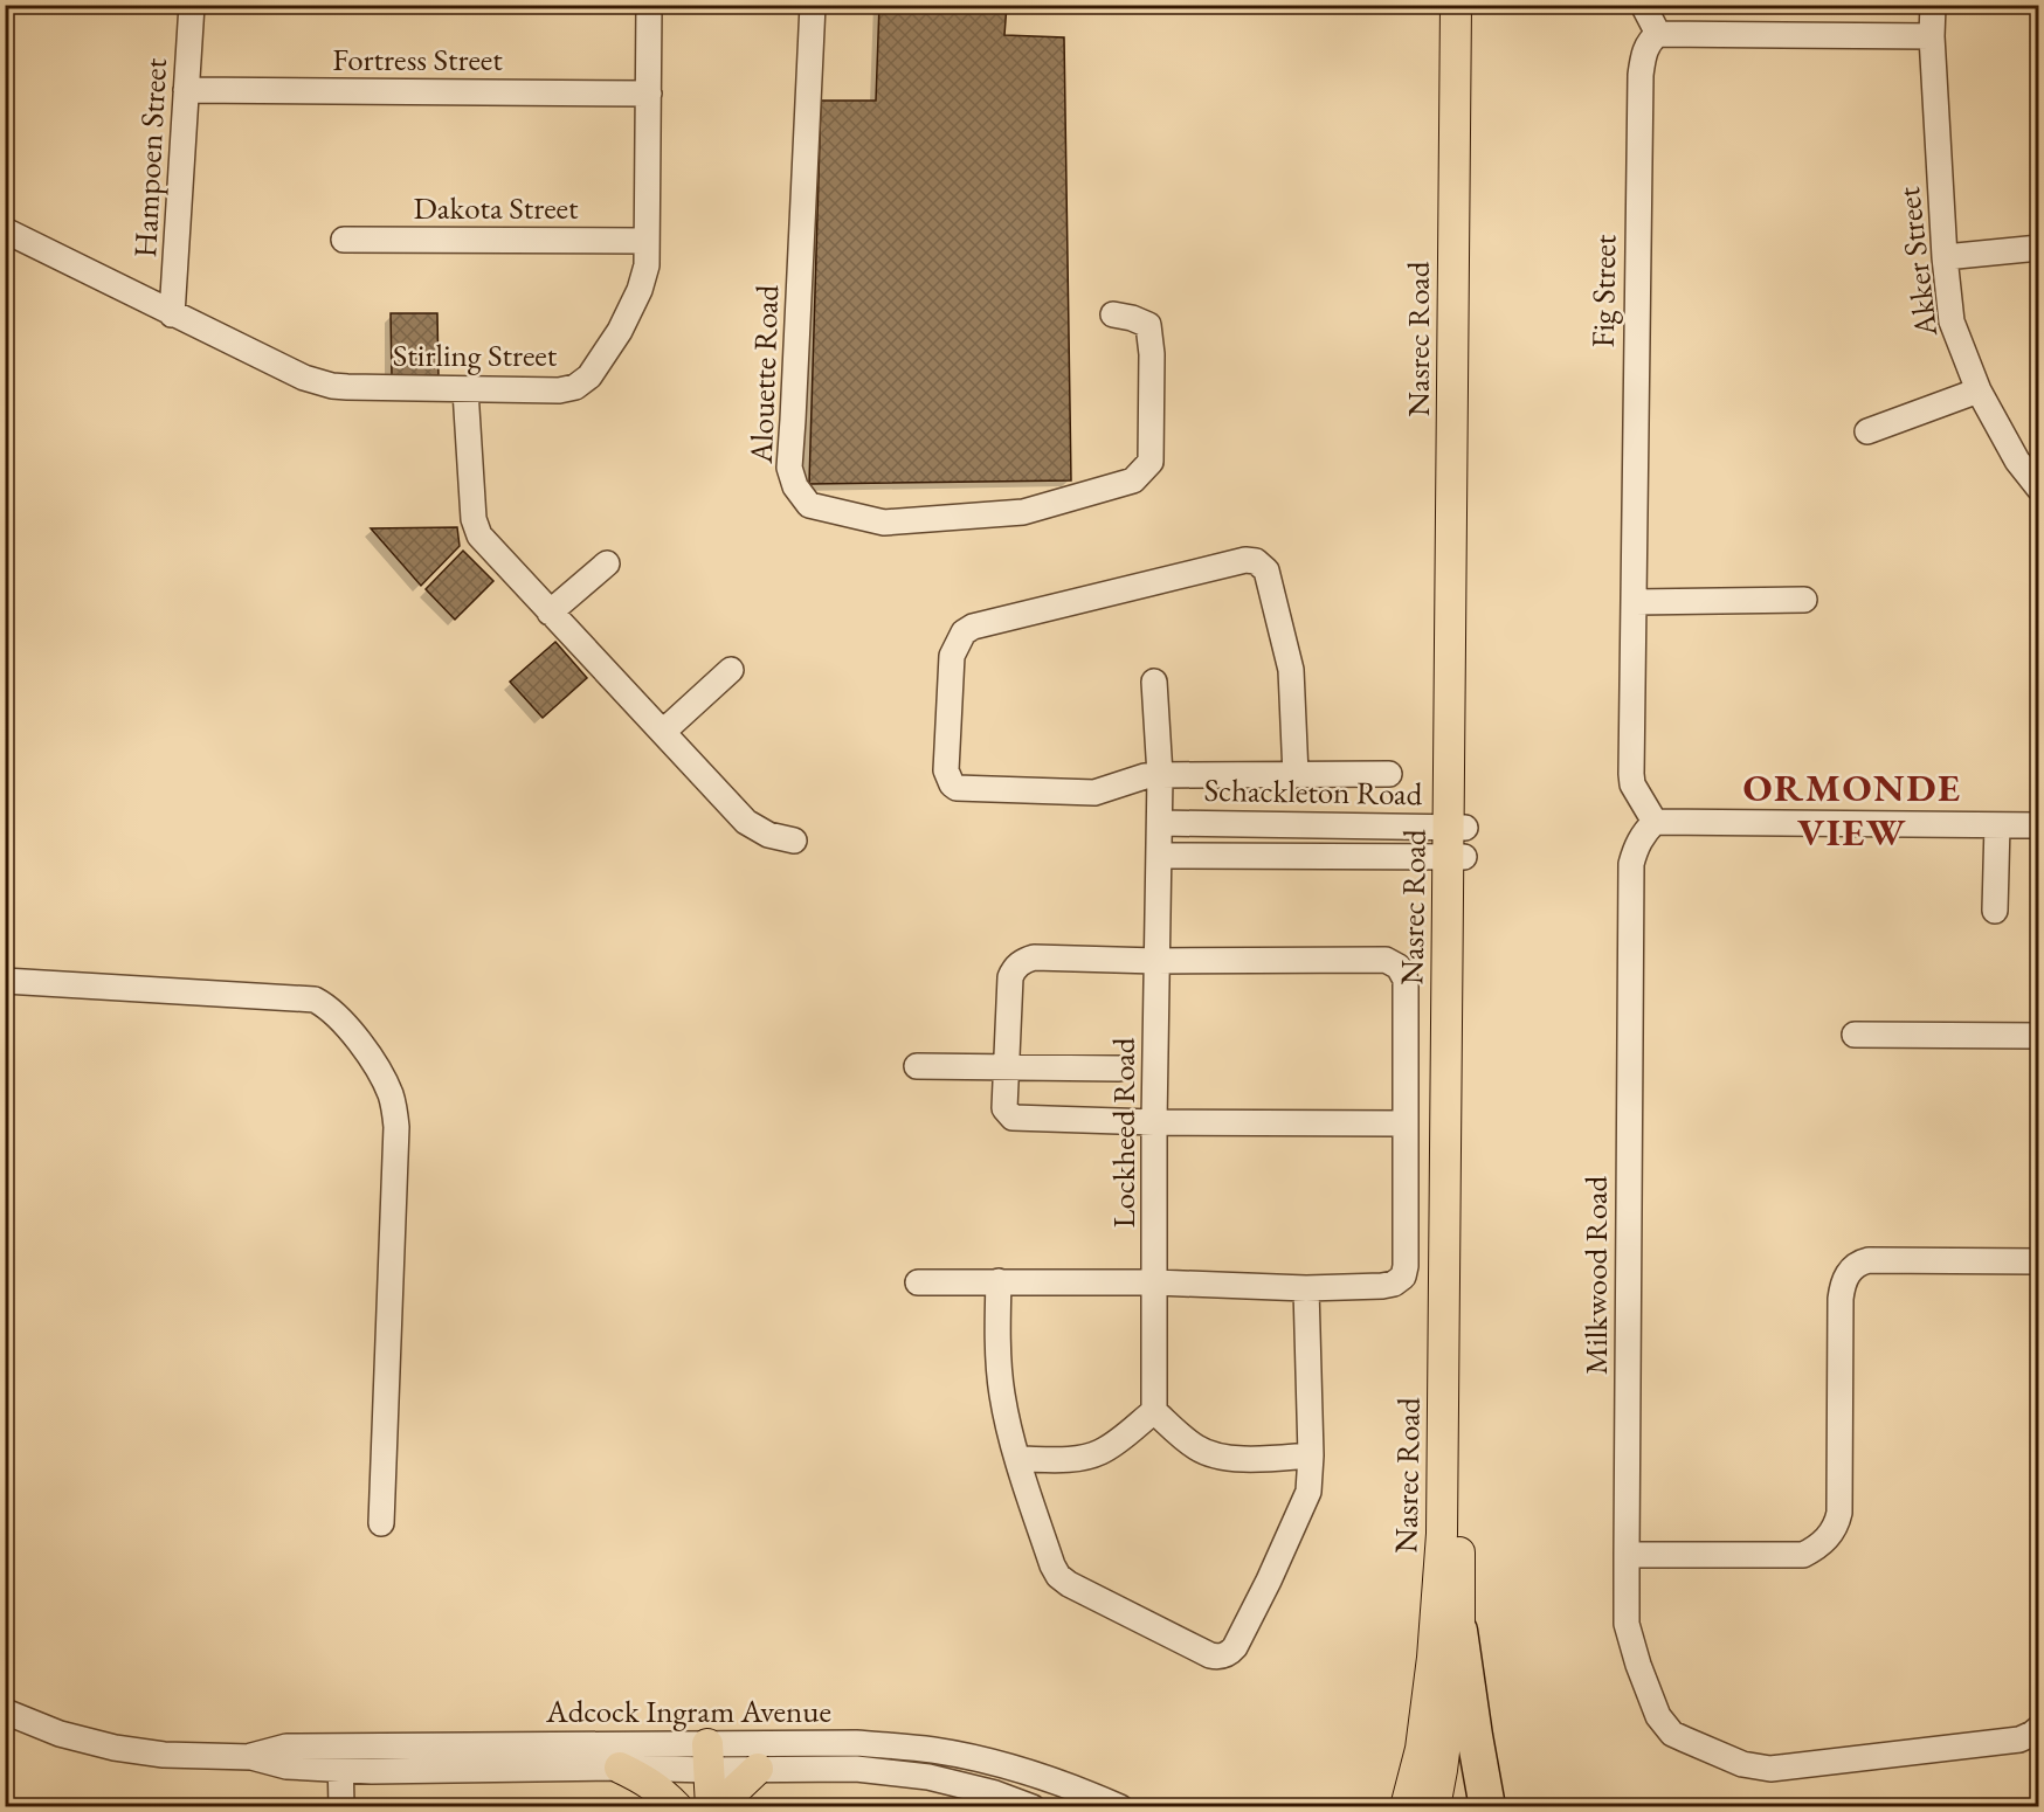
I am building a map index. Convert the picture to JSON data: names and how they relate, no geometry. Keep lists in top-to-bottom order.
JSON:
{
  "streets": {
    "main road": ["Nasrec Road"],
    "street": [
      "Fortress Street",
      "Hampoen Street",
      "Dakota Street",
      "Akker Street",
      "Fig Street",
      "Stirling Street",
      "Alouette Road",
      "Schackleton Road",
      "Lockheed Road",
      "Milkwood Road",
      "Adcock Ingram Avenue"
    ]
  },
  "crossings": [
    ["Fortress Street", "Hampoen Street"],
    ["Fortress Street", "Stirling Street"],
    ["Hampoen Street", "Stirling Street"],
    ["Dakota Street", "Stirling Street"],
    ["Fig Street", "Milkwood Road"],
    ["Nasrec Road", "Schackleton Road"],
    ["Schackleton Road", "Lockheed Road"]
  ],
  "districts": ["ORMONDE VIEW"]
}
